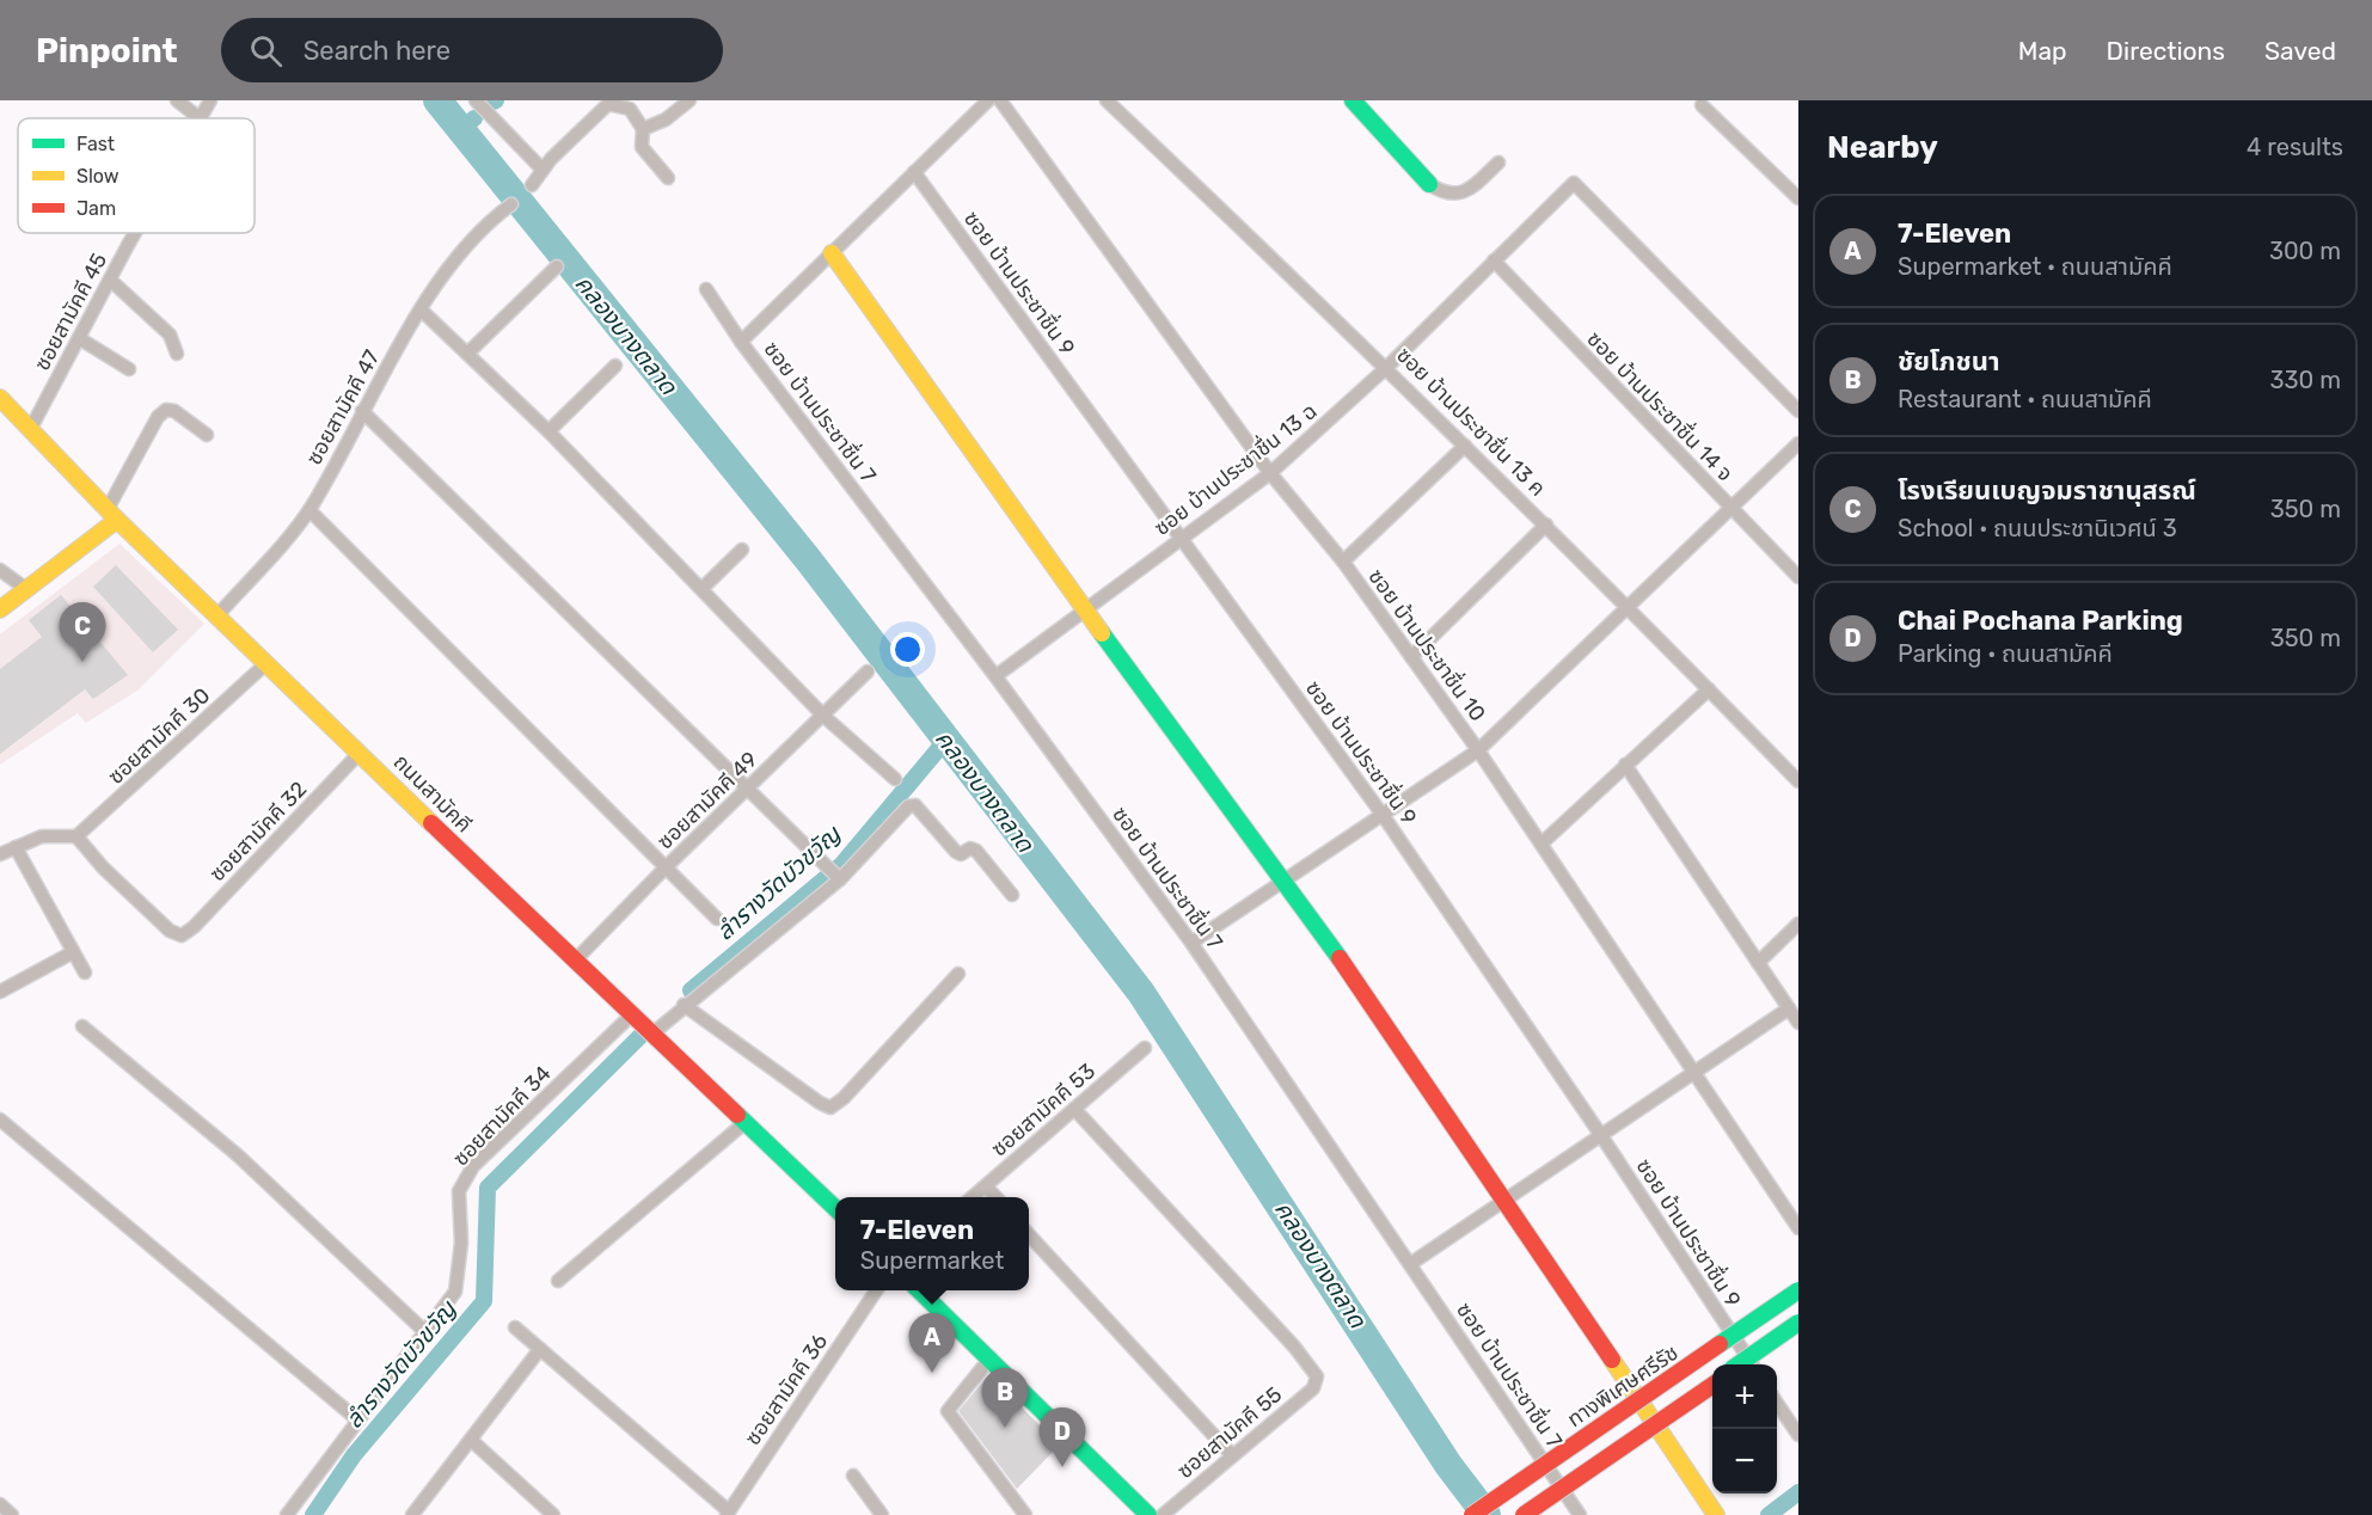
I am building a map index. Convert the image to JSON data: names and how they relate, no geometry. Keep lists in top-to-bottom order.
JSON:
{
  "streets": {
    "main road": ["ถนนสามัคคี", "ทางพิเศษศรีรัช"],
    "street": [
      "ซอย บ้านประชาชื่น 9",
      "ซอยสามัคคี 45",
      "ซอย บ้านประชาชื่น 14 จ",
      "ซอยสามัคคี 47",
      "ซอย บ้านประชาชื่น 7",
      "ซอย บ้านประชาชื่น 13 ค",
      "ซอย บ้านประชาชื่น 13 ฉ",
      "ซอย บ้านประชาชื่น 10",
      "ซอยสามัคคี 30",
      "ซอยสามัคคี 49",
      "ซอยสามัคคี 32",
      "ซอยสามัคคี 53",
      "ซอยสามัคคี 34",
      "ซอยสามัคคี 36",
      "ซอยสามัคคี 55"
    ]
  },
  "crossings": [
    ["ซอย บ้านประชาชื่น 9", "ซอย บ้านประชาชื่น 13 ฉ"],
    ["ซอยสามัคคี 45", "ถนนสามัคคี"],
    ["ซอย บ้านประชาชื่น 14 จ", "ซอย บ้านประชาชื่น 13 ฉ"],
    ["ซอยสามัคคี 47", "ถนนสามัคคี"],
    ["ซอย บ้านประชาชื่น 7", "ซอย บ้านประชาชื่น 13 ฉ"],
    ["ซอย บ้านประชาชื่น 13 ค", "ซอย บ้านประชาชื่น 13 ฉ"],
    ["ซอย บ้านประชาชื่น 13 ฉ", "ซอย บ้านประชาชื่น 10"],
    ["ซอยสามัคคี 30", "ถนนสามัคคี"],
    ["ซอยสามัคคี 30", "ซอยสามัคคี 32"],
    ["ถนนสามัคคี", "ซอยสามัคคี 49"],
    ["ถนนสามัคคี", "ซอยสามัคคี 32"],
    ["ถนนสามัคคี", "ซอยสามัคคี 34"],
    ["ซอยสามัคคี 53", "ซอยสามัคคี 55"]
  ],
  "water": ["คลองบางตลาด", "ลำรางวัดบัวขวัญ"],
  "legend": ["Fast", "Slow", "Jam"],
  "page": {
    "header": "Pinpoint",
    "search": "Search here",
    "nav": ["Map", "Directions", "Saved"],
    "heading": ["Nearby", "4 results"],
    "list": [
      {
        "mark": "A",
        "name": "7-Eleven",
        "note": "Supermarket · ถนนสามัคคี",
        "value": "300 m"
      },
      {
        "mark": "B",
        "name": "ชัยโภชนา",
        "note": "Restaurant · ถนนสามัคคี",
        "value": "330 m"
      },
      {
        "mark": "C",
        "name": "โรงเรียนเบญจมราชานุสรณ์",
        "note": "School · ถนนประชานิเวศน์ 3",
        "value": "350 m"
      },
      {
        "mark": "D",
        "name": "Chai Pochana Parking",
        "note": "Parking · ถนนสามัคคี",
        "value": "350 m"
      }
    ],
    "pins": [
      "C",
      "A",
      "B",
      "D"
    ],
    "popup": ["7-Eleven", "Supermarket"],
    "map_buttons": ["+", "−"]
  }
}
